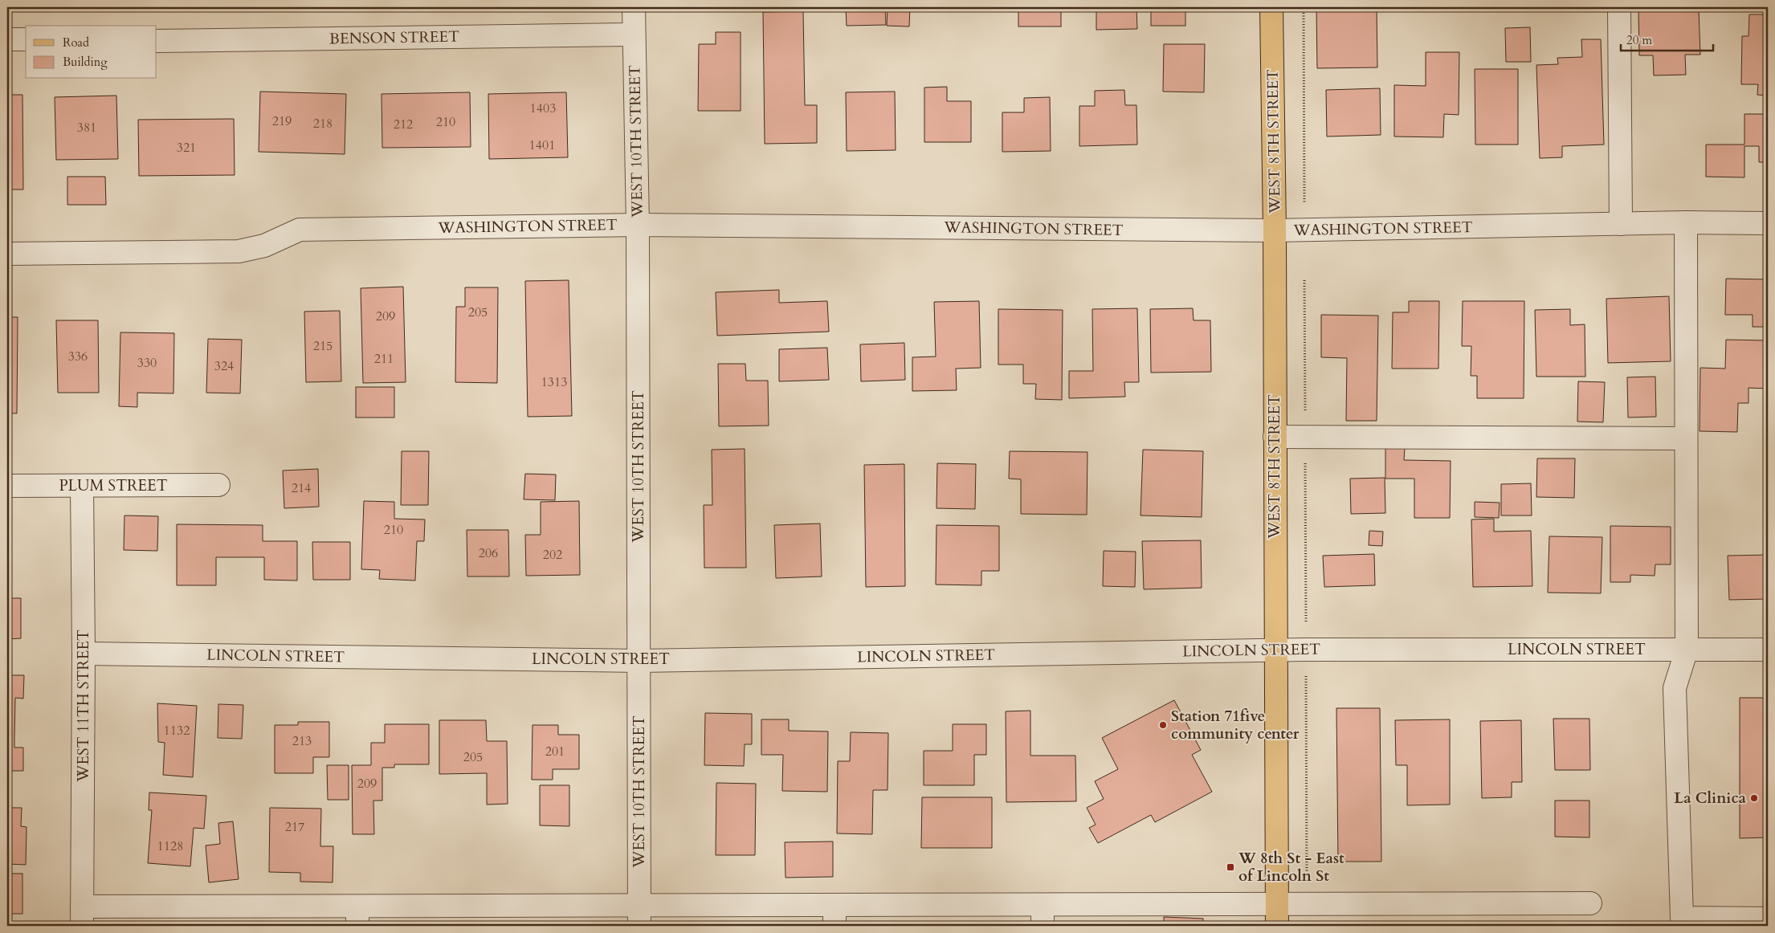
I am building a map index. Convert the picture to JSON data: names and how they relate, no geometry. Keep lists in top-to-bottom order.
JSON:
{
  "streets": {
    "main road": ["WEST 8TH STREET"],
    "street": [
      "BENSON STREET",
      "WEST 10TH STREET",
      "WASHINGTON STREET",
      "PLUM STREET",
      "LINCOLN STREET",
      "WEST 11TH STREET"
    ]
  },
  "crossings": [
    ["BENSON STREET", "WEST 10TH STREET"],
    ["WEST 10TH STREET", "WASHINGTON STREET"],
    ["WEST 10TH STREET", "LINCOLN STREET"],
    ["WEST 8TH STREET", "WASHINGTON STREET"],
    ["WEST 8TH STREET", "LINCOLN STREET"],
    ["PLUM STREET", "WEST 11TH STREET"],
    ["LINCOLN STREET", "WEST 11TH STREET"]
  ],
  "places": {
    "other": ["Station 71five community center", "La Clinica"],
    "transit": ["W 8th St - East of Lincoln St"]
  },
  "house_numbers": [
    "1403",
    "219",
    "210",
    "218",
    "212",
    "381",
    "1401",
    "321",
    "205",
    "209",
    "215",
    "336",
    "211",
    "330",
    "324",
    "1313",
    "214",
    "210",
    "206",
    "202",
    "1132",
    "213",
    "201",
    "205",
    "209",
    "217",
    "1128"
  ],
  "legend": ["Road", "Building"],
  "scale_bar": "20 m"
}
